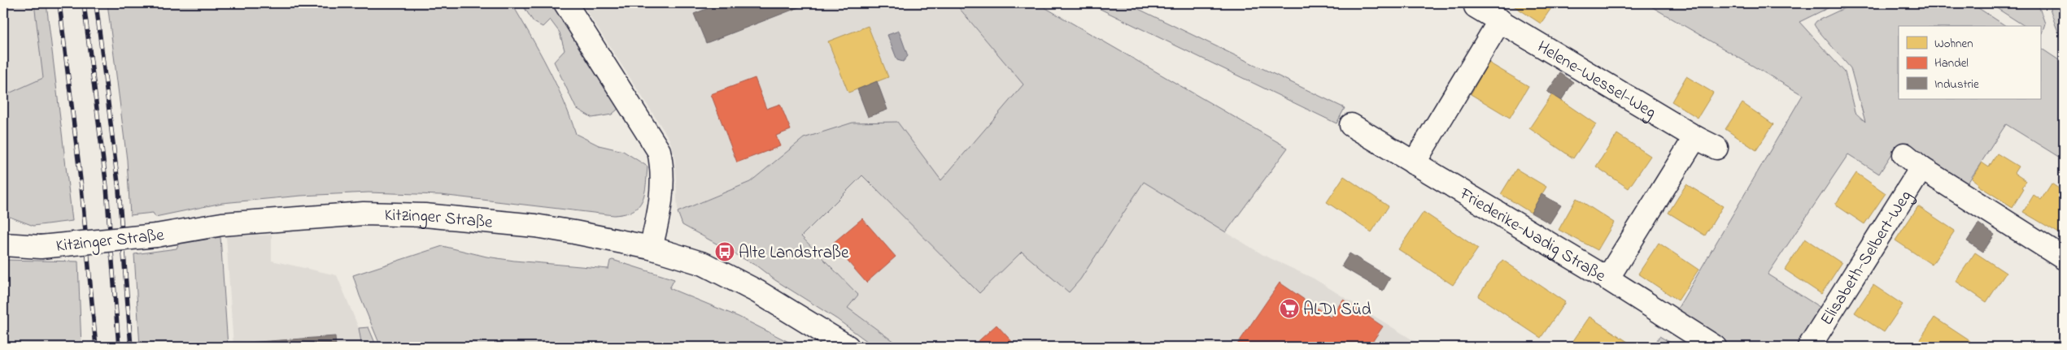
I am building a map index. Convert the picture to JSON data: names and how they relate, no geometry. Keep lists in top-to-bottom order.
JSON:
{
  "streets": {
    "street": [
      "Helene-Wessel-Weg",
      "Kitzinger Straße",
      "Friederike-Nadig Straße",
      "Elisabeth-Selbert-Weg"
    ]
  },
  "places": {
    "bus stop": ["Alte Landstraße"],
    "supermarket": ["ALDI Süd"]
  },
  "legend": ["Wohnen", "Handel", "Industrie"]
}
